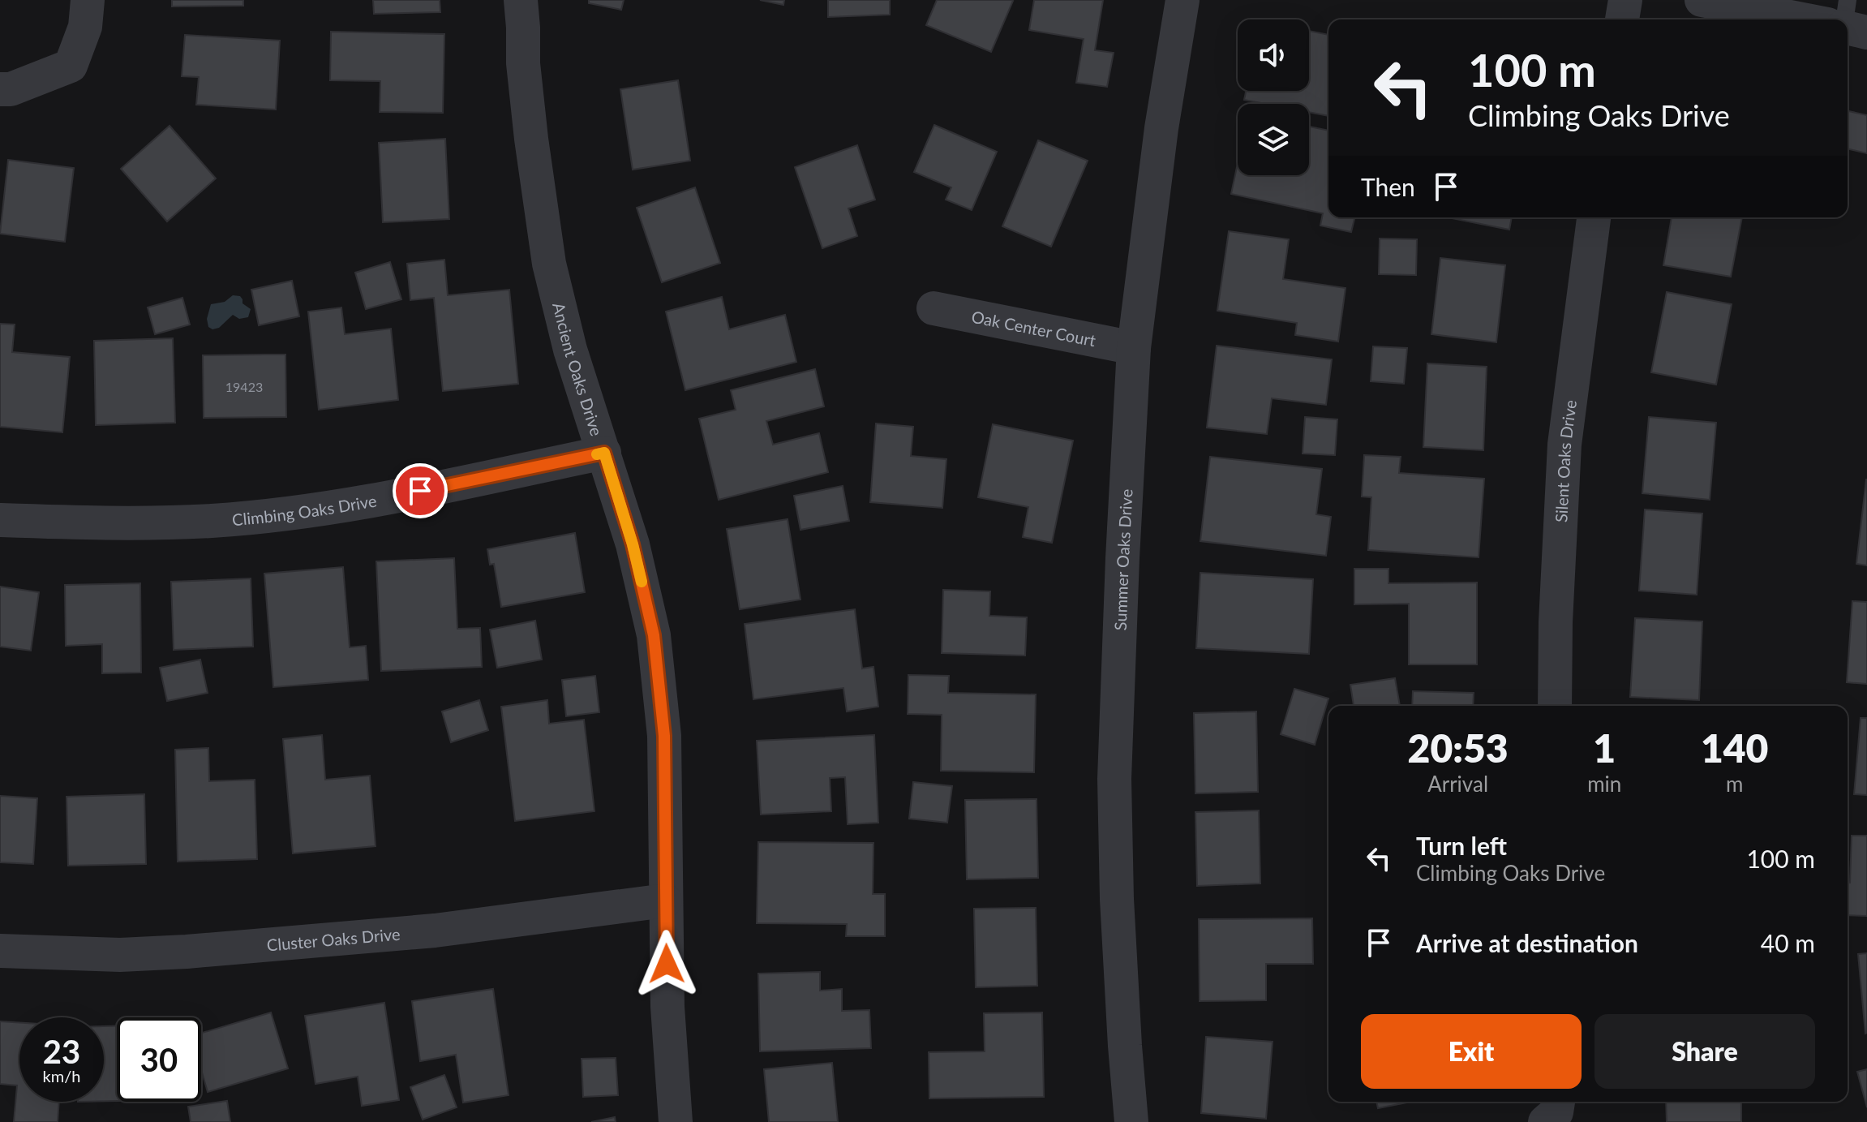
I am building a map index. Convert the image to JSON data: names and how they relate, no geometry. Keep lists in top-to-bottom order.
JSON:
{
  "streets": {
    "street": [
      "Oak Center Court",
      "Ancient Oaks Drive",
      "Silent Oaks Drive",
      "Climbing Oaks Drive",
      "Summer Oaks Drive",
      "Cluster Oaks Drive"
    ]
  },
  "crossings": [
    ["Oak Center Court", "Summer Oaks Drive"],
    ["Ancient Oaks Drive", "Climbing Oaks Drive"],
    ["Ancient Oaks Drive", "Cluster Oaks Drive"]
  ],
  "house_numbers": ["19423"],
  "page": {
    "turn": ["100 m", "Climbing Oaks Drive"],
    "then": "Then",
    "eta": [
      "20:53",
      "Arrival",
      "1",
      "min",
      "140",
      "m"
    ],
    "list": [
      {
        "name": "Turn left",
        "note": "Climbing Oaks Drive",
        "value": "100 m"
      },
      {
        "name": "Arrive at destination",
        "value": "40 m"
      }
    ],
    "buttons": ["Exit", "Share"],
    "speed": "23 km/h",
    "limit": "30"
  }
}
